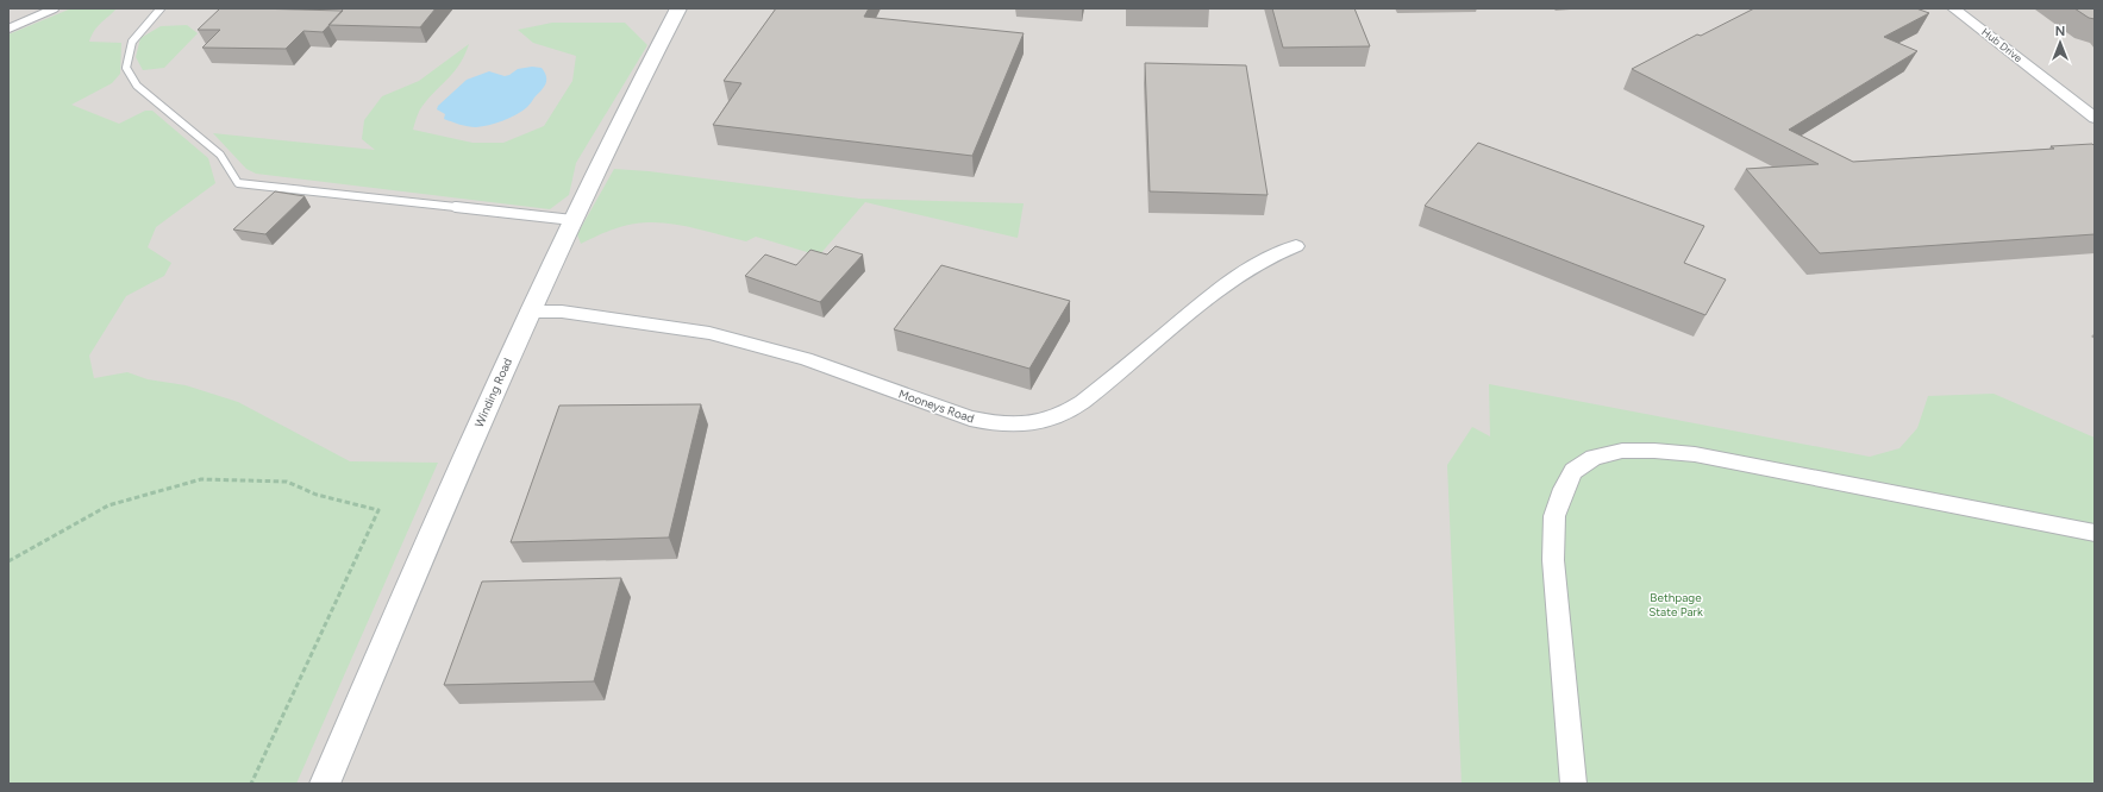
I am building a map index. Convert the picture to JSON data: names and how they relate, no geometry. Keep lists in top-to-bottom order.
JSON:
{
  "streets": {
    "street": ["Hub Drive", "Winding Road", "Mooneys Road"]
  },
  "crossings": [
    ["Winding Road", "Mooneys Road"]
  ],
  "parks": ["Bethpage State Park"],
  "north": "top"
}
